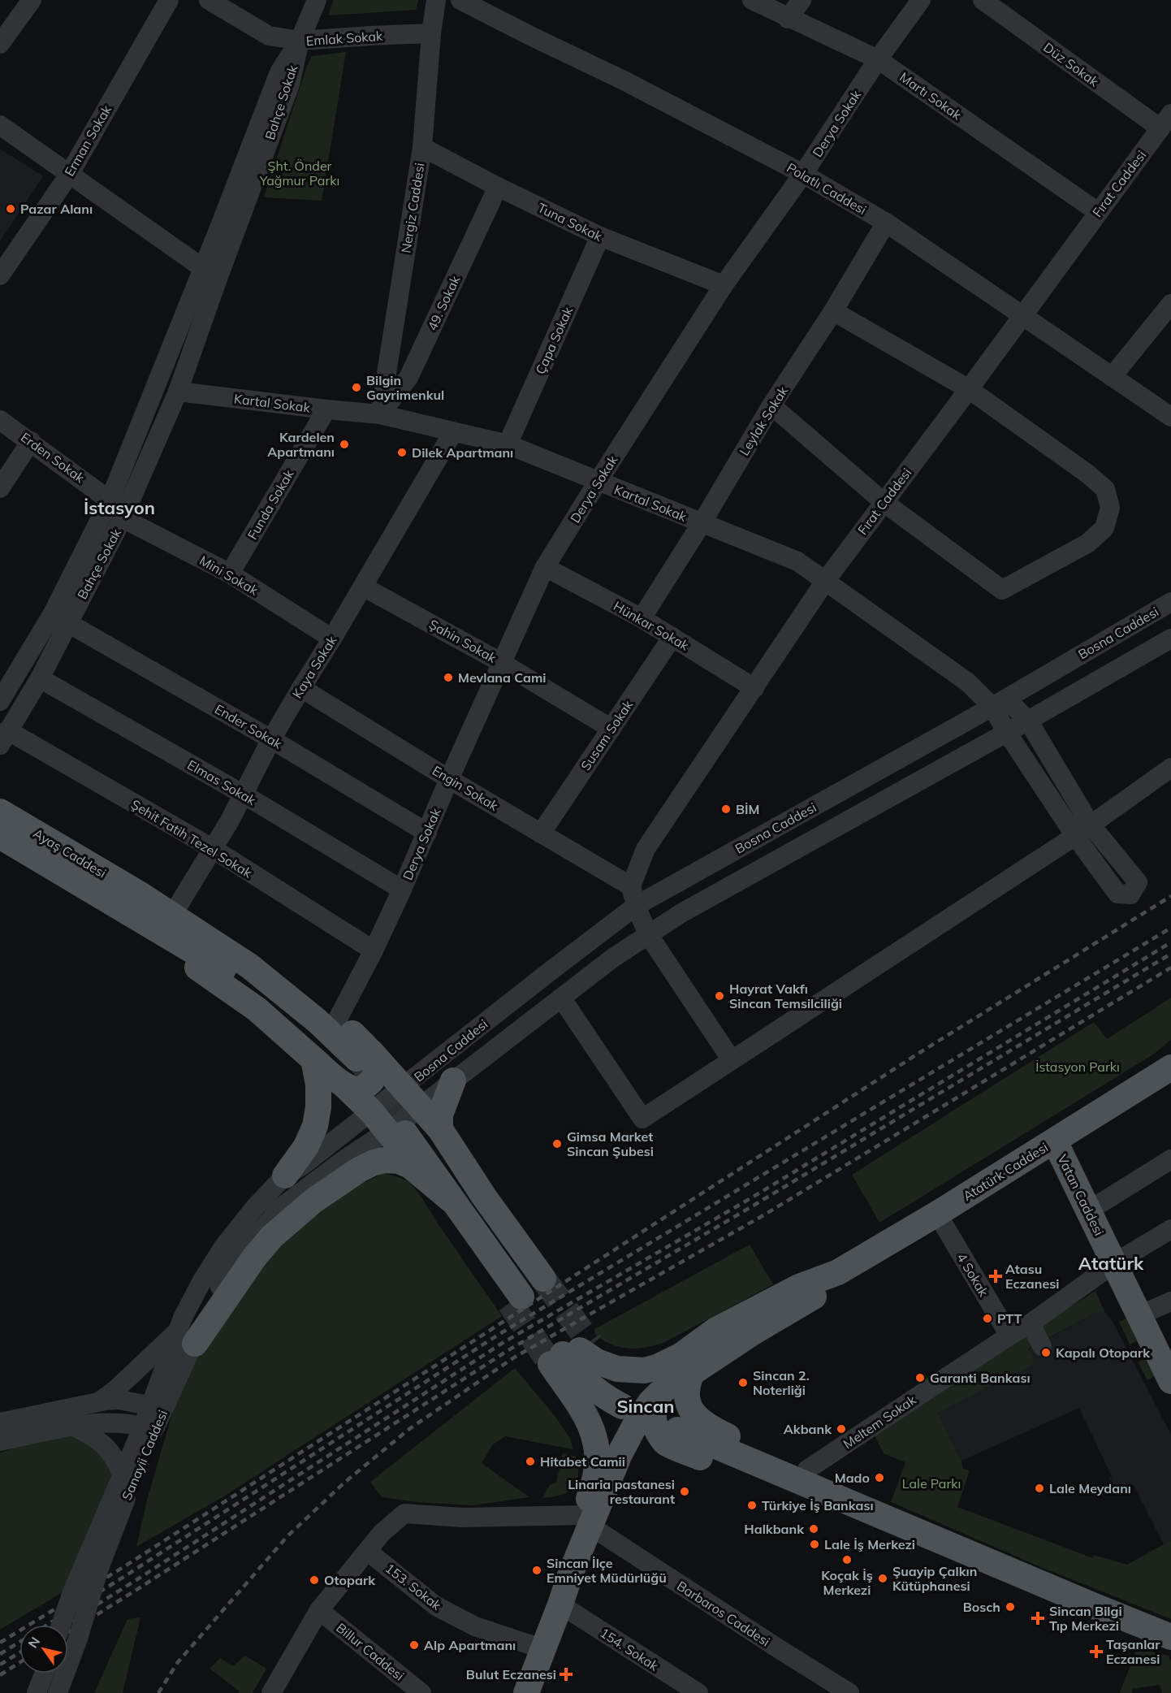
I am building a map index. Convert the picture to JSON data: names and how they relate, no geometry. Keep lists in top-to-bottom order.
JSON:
{
  "streets": {
    "main road": ["Ayaş Caddesi", "Atatürk Caddesi", "Vatan Caddesi"],
    "street": [
      "Emlak Sokak",
      "Düz Sokak",
      "Martı Sokak",
      "Bahçe Sokak",
      "Derya Sokak",
      "Erman Sokak",
      "Fırat Caddesi",
      "Polatlı Caddesi",
      "Nergiz Caddesi",
      "Tuna Sokak",
      "49. Sokak",
      "Çapa Sokak",
      "Kartal Sokak",
      "Leylak Sokak",
      "Erden Sokak",
      "Funda Sokak",
      "Mini Sokak",
      "Hünkar Sokak",
      "Bosna Caddesi",
      "Şahin Sokak",
      "Kaya Sokak",
      "Ender Sokak",
      "Susam Sokak",
      "Elmas Sokak",
      "Engin Sokak",
      "Şehit Fatih Tezel Sokak",
      "4 Sokak",
      "Meltem Sokak",
      "Sanayii Caddesi",
      "153. Sokak",
      "Barbaros Caddesi",
      "154. Sokak",
      "Billur Caddesi"
    ]
  },
  "crossings": [
    ["Emlak Sokak", "Bahçe Sokak"],
    ["Emlak Sokak", "Nergiz Caddesi"],
    ["Düz Sokak", "Fırat Caddesi"],
    ["Martı Sokak", "Derya Sokak"],
    ["Martı Sokak", "Fırat Caddesi"],
    ["Bahçe Sokak", "Kartal Sokak"],
    ["Bahçe Sokak", "Erden Sokak"],
    ["Bahçe Sokak", "Mini Sokak"],
    ["Bahçe Sokak", "Ender Sokak"],
    ["Bahçe Sokak", "Elmas Sokak"],
    ["Bahçe Sokak", "Şehit Fatih Tezel Sokak"],
    ["Derya Sokak", "Polatlı Caddesi"],
    ["Derya Sokak", "Tuna Sokak"],
    ["Derya Sokak", "Kartal Sokak"],
    ["Derya Sokak", "Hünkar Sokak"],
    ["Derya Sokak", "Şahin Sokak"],
    ["Derya Sokak", "Ender Sokak"],
    ["Derya Sokak", "Elmas Sokak"],
    ["Derya Sokak", "Engin Sokak"],
    ["Derya Sokak", "Şehit Fatih Tezel Sokak"],
    ["Fırat Caddesi", "Polatlı Caddesi"],
    ["Fırat Caddesi", "Kartal Sokak"],
    ["Fırat Caddesi", "Hünkar Sokak"],
    ["Fırat Caddesi", "Engin Sokak"],
    ["Polatlı Caddesi", "Leylak Sokak"],
    ["Nergiz Caddesi", "Tuna Sokak"],
    ["Nergiz Caddesi", "49. Sokak"],
    ["Nergiz Caddesi", "Kartal Sokak"],
    ["Tuna Sokak", "49. Sokak"],
    ["Tuna Sokak", "Çapa Sokak"],
    ["49. Sokak", "Kartal Sokak"],
    ["Çapa Sokak", "Kartal Sokak"],
    ["Kartal Sokak", "Leylak Sokak"],
    ["Kartal Sokak", "Funda Sokak"],
    ["Kartal Sokak", "Bosna Caddesi"],
    ["Kartal Sokak", "Kaya Sokak"],
    ["Leylak Sokak", "Hünkar Sokak"],
    ["Erden Sokak", "Mini Sokak"],
    ["Funda Sokak", "Mini Sokak"],
    ["Mini Sokak", "Kaya Sokak"],
    ["Hünkar Sokak", "Susam Sokak"],
    ["Bosna Caddesi", "Sanayii Caddesi"],
    ["Şahin Sokak", "Kaya Sokak"],
    ["Şahin Sokak", "Susam Sokak"],
    ["Kaya Sokak", "Ender Sokak"],
    ["Kaya Sokak", "Elmas Sokak"],
    ["Kaya Sokak", "Engin Sokak"],
    ["Kaya Sokak", "Şehit Fatih Tezel Sokak"],
    ["Susam Sokak", "Engin Sokak"],
    ["Atatürk Caddesi", "Vatan Caddesi"],
    ["Atatürk Caddesi", "4 Sokak"],
    ["Vatan Caddesi", "Meltem Sokak"],
    ["4 Sokak", "Meltem Sokak"]
  ],
  "districts": ["İstasyon", "Atatürk", "Sincan"],
  "parks": ["Şht. Önder Yağmur Parkı", "İstasyon Parkı", "Lale Parkı"],
  "places": {
    "other": [
      "Pazar Alanı",
      "Bilgin Gayrimenkul",
      "Kardelen Apartmanı",
      "Dilek Apartmanı",
      "Mevlana Cami",
      "BİM",
      "Hayrat Vakfı Sincan Temsilciliği",
      "Gimsa Market Sincan Şubesi",
      "PTT",
      "Kapalı Otopark",
      "Garanti Bankası",
      "Sincan 2. Noterliği",
      "Akbank",
      "Hitabet Camii",
      "Mado",
      "Lale Meydanı",
      "Linaria pastanesi restaurant",
      "Türkiye İş Bankası",
      "Halkbank",
      "Lale İş Merkezi",
      "Koçak İş Merkezi",
      "Sincan İlçe Emniyet Müdürlüğü",
      "Şuayip Çalkın Kütüphanesi",
      "Otopark",
      "Bosch",
      "Alp Apartmanı"
    ],
    "health": [
      "Atasu Eczanesi",
      "Sincan Bilgi Tıp Merkezi",
      "Taşanlar Eczanesi",
      "Bulut Eczanesi"
    ]
  },
  "north": "top left"
}
